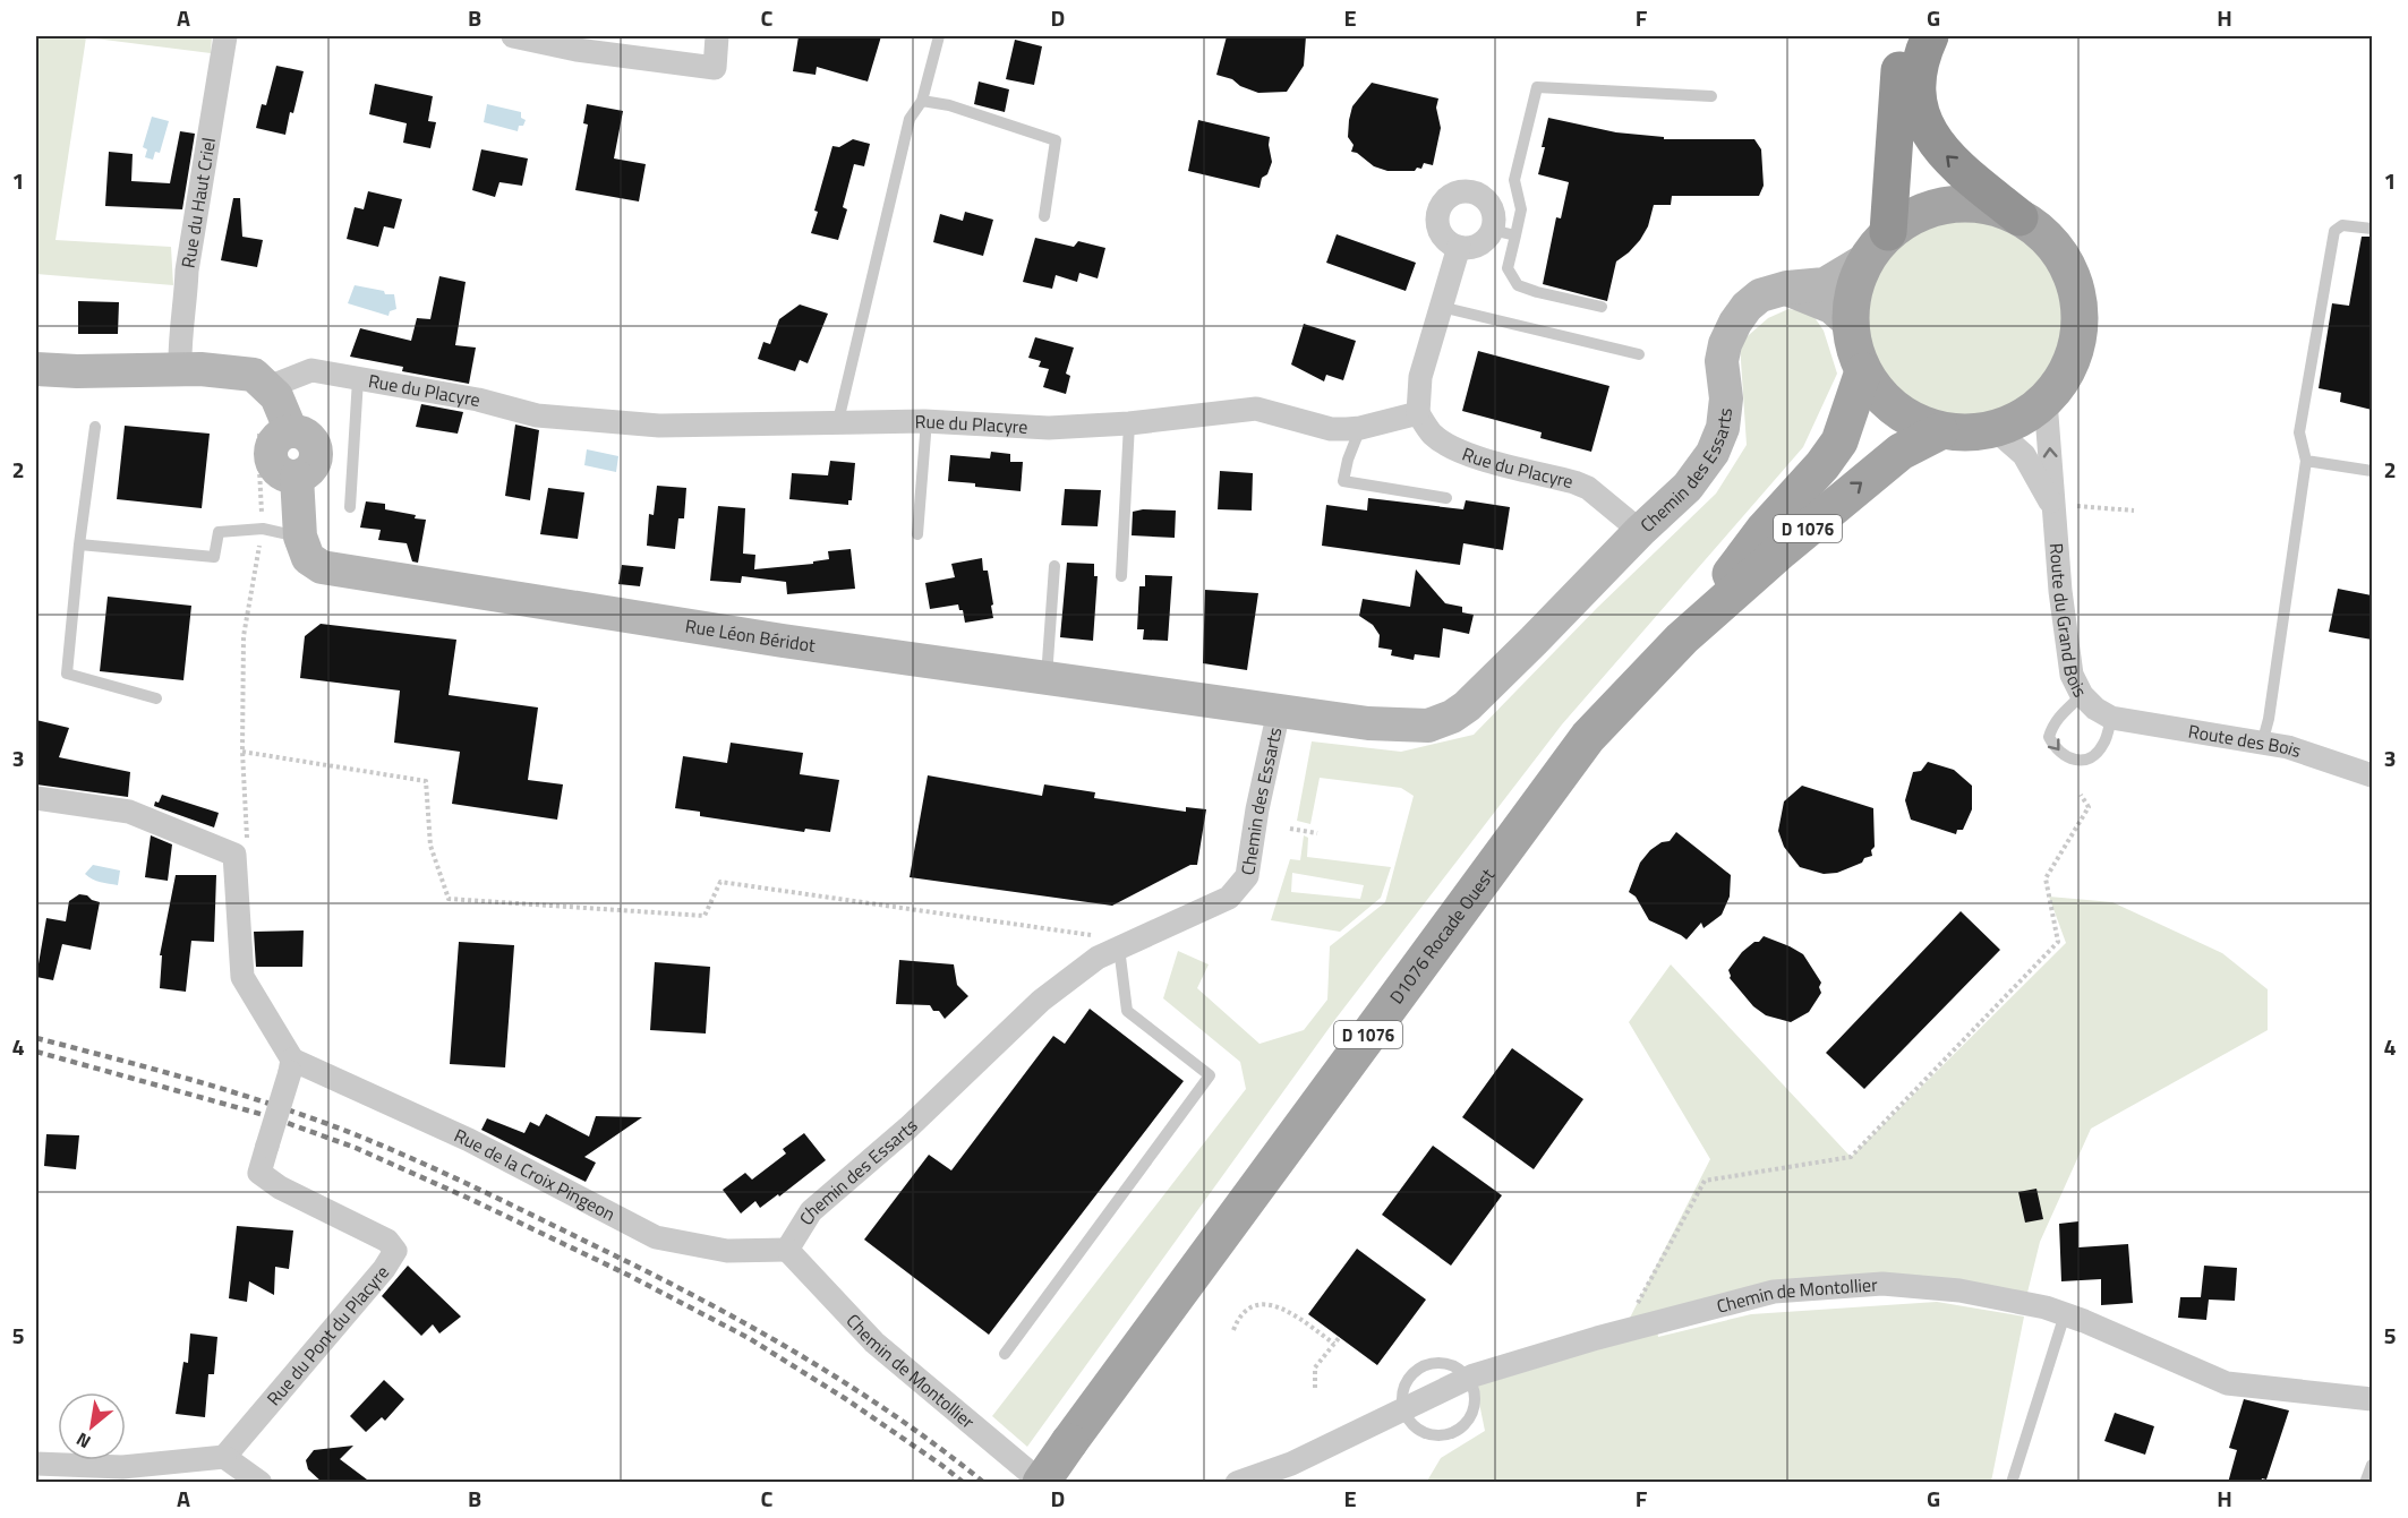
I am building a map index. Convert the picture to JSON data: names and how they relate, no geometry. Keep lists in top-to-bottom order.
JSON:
{
  "streets": {
    "main road": ["D 1076", "D1076 Rocade Ouest"],
    "street": [
      "Rue du Haut Criel",
      "Rue du Placyre",
      "Chemin des Essarts",
      "Route du Grand Bois",
      "Rue Léon Béridot",
      "Route des Bois",
      "Rue de la Croix Pingeon",
      "Chemin de Montollier",
      "Rue du Pont du Placyre"
    ]
  },
  "crossings": [
    ["Rue du Haut Criel", "Rue du Placyre"],
    ["Rue du Placyre", "Chemin des Essarts"],
    ["Chemin des Essarts", "D 1076"],
    ["Chemin des Essarts", "Route du Grand Bois"],
    ["Chemin des Essarts", "Rue Léon Béridot"],
    ["Chemin des Essarts", "Rue de la Croix Pingeon"],
    ["Chemin des Essarts", "Chemin de Montollier"],
    ["D 1076", "Route du Grand Bois"],
    ["D 1076", "D1076 Rocade Ouest"],
    ["Route du Grand Bois", "Route des Bois"],
    ["D1076 Rocade Ouest", "Chemin de Montollier"],
    ["Rue de la Croix Pingeon", "Chemin de Montollier"],
    ["Rue de la Croix Pingeon", "Rue du Pont du Placyre"]
  ],
  "north": "bottom left",
  "grid": {
    "columns": [
      "A",
      "B",
      "C",
      "D",
      "E",
      "F",
      "G",
      "H"
    ],
    "rows": [
      "1",
      "2",
      "3",
      "4",
      "5"
    ]
  }
}
